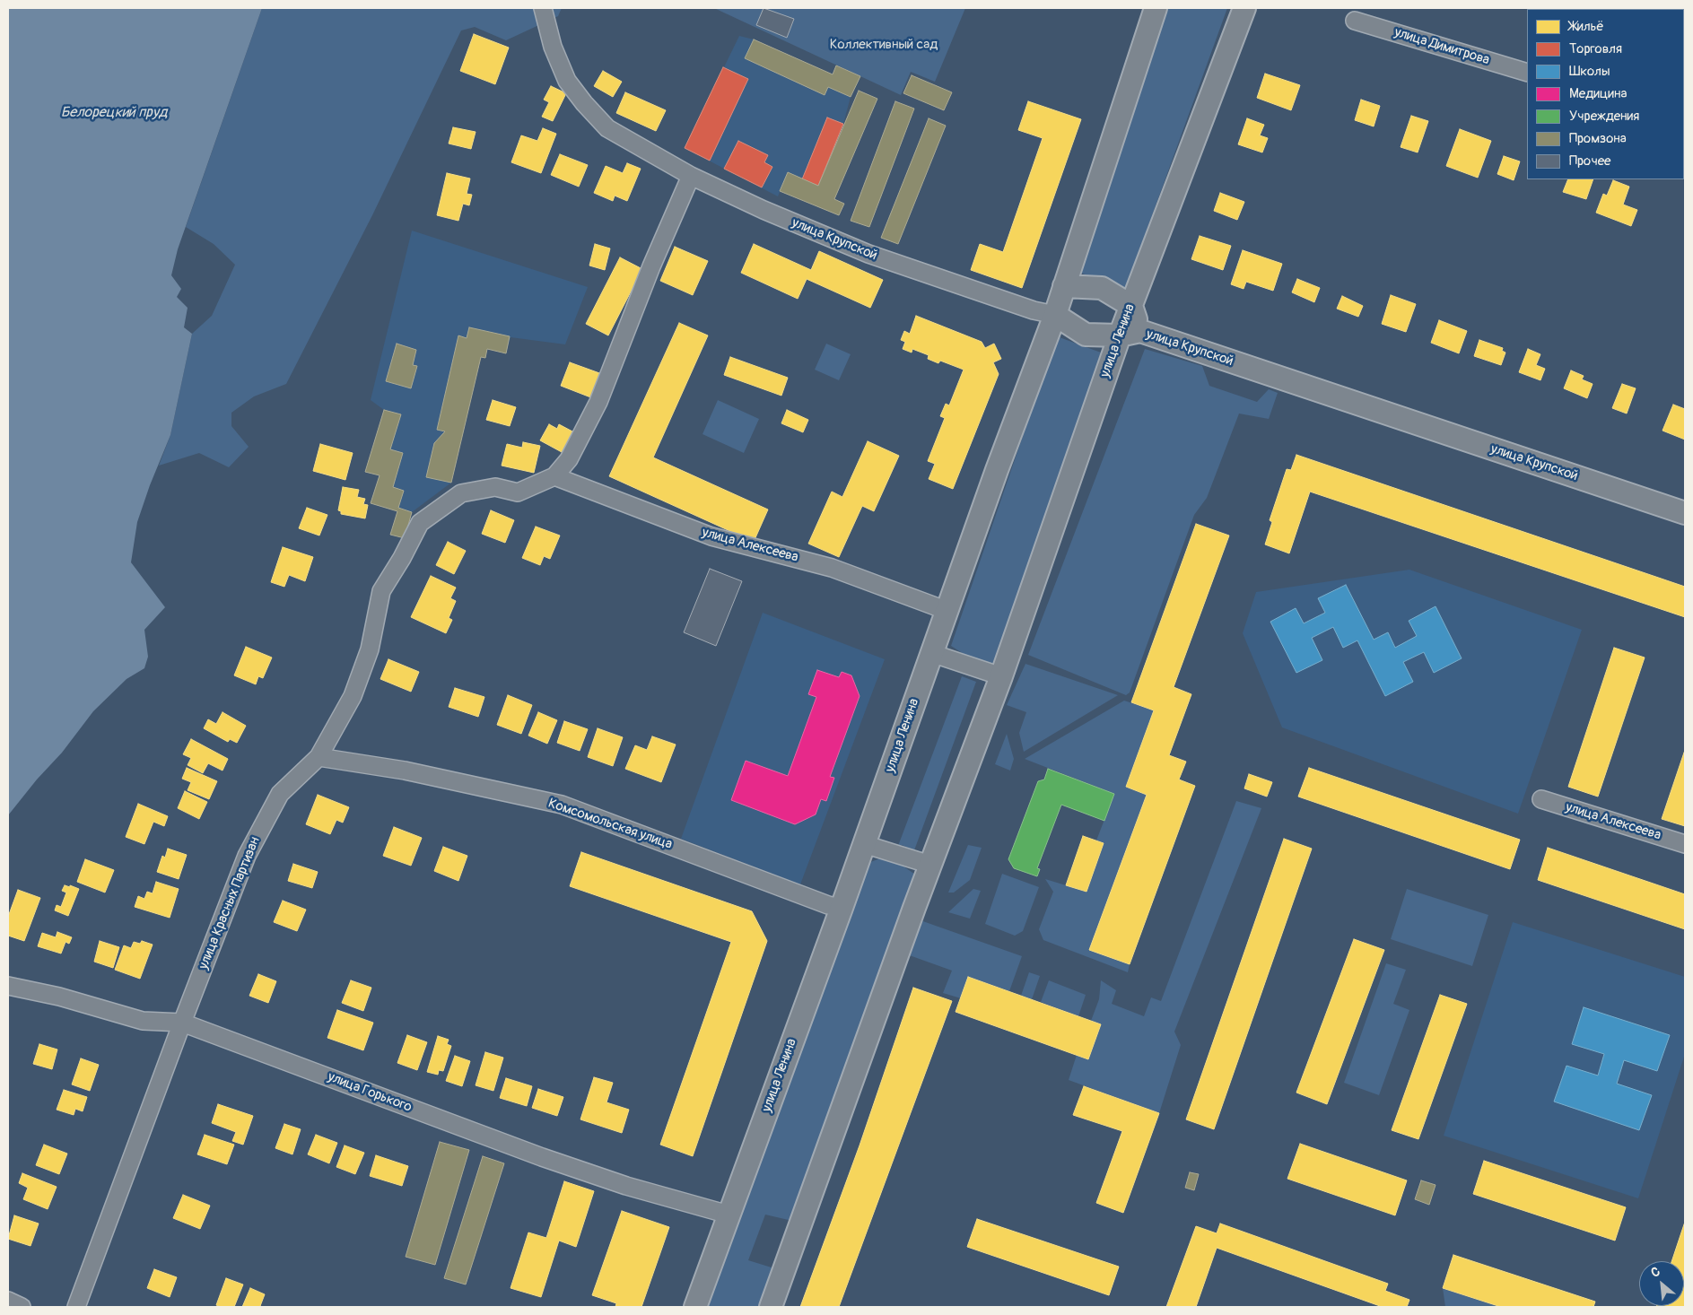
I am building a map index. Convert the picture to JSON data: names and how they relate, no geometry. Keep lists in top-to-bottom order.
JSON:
{
  "streets": {
    "main road": ["улица Крупской", "улица Ленина"],
    "street": [
      "улица Димитрова",
      "улица Алексеева",
      "Комсомольская улица",
      "улица Красных Партизан",
      "улица Горького"
    ]
  },
  "crossings": [
    ["улица Крупской", "улица Ленина"],
    ["улица Ленина", "улица Алексеева"],
    ["улица Ленина", "Комсомольская улица"],
    ["улица Ленина", "улица Горького"],
    ["улица Алексеева", "улица Красных Партизан"],
    ["Комсомольская улица", "улица Красных Партизан"],
    ["улица Красных Партизан", "улица Горького"]
  ],
  "water": ["Белорецкий пруд"],
  "parks": ["Коллективный сад"],
  "legend": [
    "Жильё",
    "Торговля",
    "Школы",
    "Медицина",
    "Учреждения",
    "Промзона",
    "Прочее"
  ],
  "north": "top left"
}
